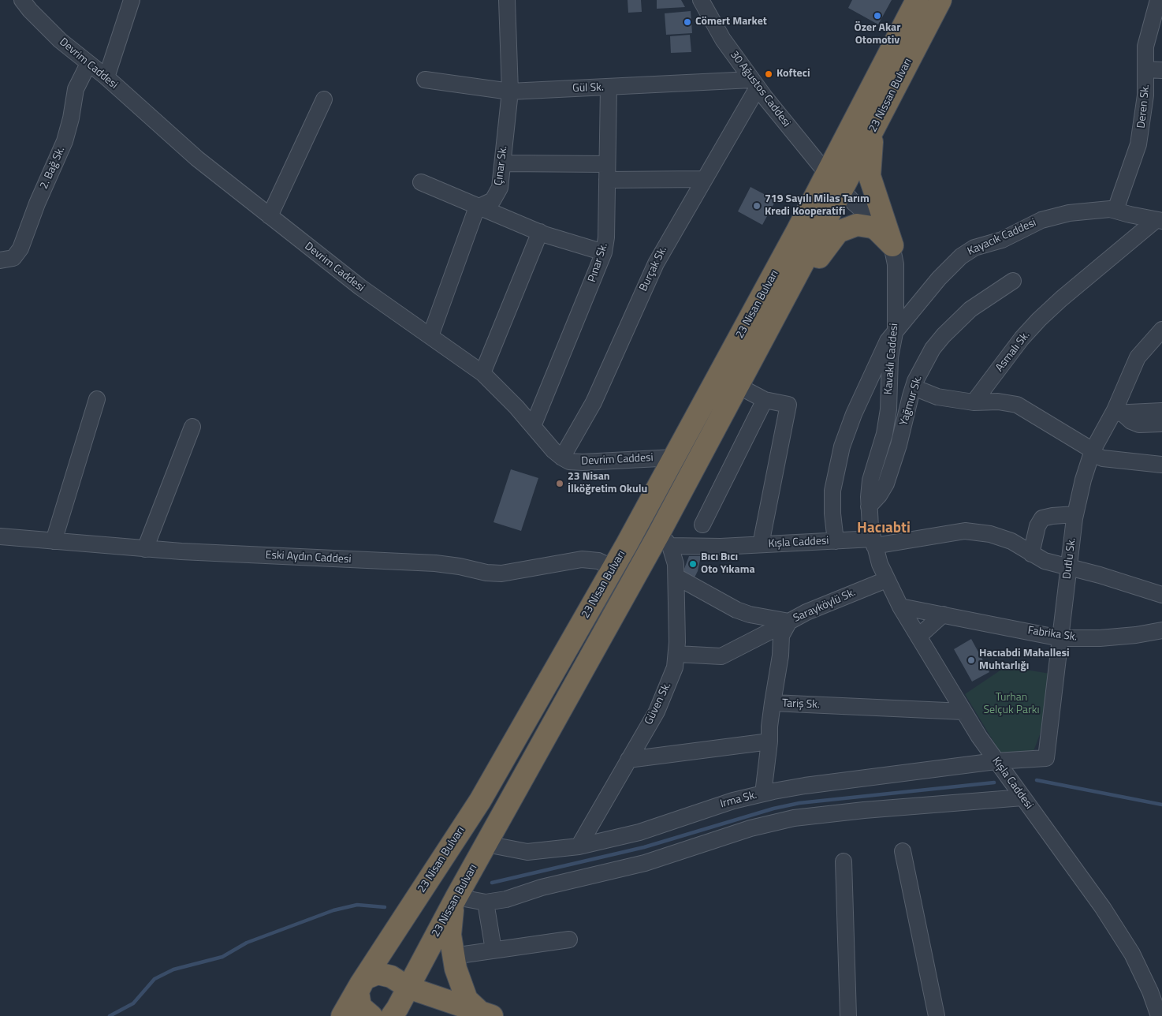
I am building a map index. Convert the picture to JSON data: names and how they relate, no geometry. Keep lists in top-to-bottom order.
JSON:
{
  "streets": {
    "highway": ["23 Nissan Bulvarı", "23 Nisan Bulvarı"],
    "street": [
      "Devrim Caddesi",
      "Gül Sk.",
      "30 Ağustos Caddesi",
      "Deren Sk.",
      "Çınar Sk.",
      "2. Bağ Sk.",
      "Kayacık Caddesi",
      "Pınar Sk.",
      "Burçak Sk.",
      "Asmalı Sk.",
      "Kavaklı Caddesi",
      "Yağmur Sk.",
      "Kışla Caddesi",
      "Eski Aydın Caddesi",
      "Dutlu Sk.",
      "Sarayköylü Sk.",
      "Fabrika Sk.",
      "Güven Sk.",
      "Tariş Sk.",
      "Irma Sk."
    ]
  },
  "crossings": [
    ["Devrim Caddesi", "2. Bağ Sk."],
    ["Devrim Caddesi", "Pınar Sk."],
    ["Devrim Caddesi", "Burçak Sk."],
    ["Devrim Caddesi", "23 Nisan Bulvarı"],
    ["Gül Sk.", "30 Ağustos Caddesi"],
    ["Gül Sk.", "Çınar Sk."],
    ["Gül Sk.", "Pınar Sk."],
    ["Gül Sk.", "Burçak Sk."],
    ["30 Ağustos Caddesi", "23 Nissan Bulvarı"],
    ["30 Ağustos Caddesi", "Burçak Sk."],
    ["30 Ağustos Caddesi", "23 Nisan Bulvarı"],
    ["30 Ağustos Caddesi", "Kavaklı Caddesi"],
    ["23 Nissan Bulvarı", "23 Nisan Bulvarı"],
    ["23 Nissan Bulvarı", "Kavaklı Caddesi"],
    ["23 Nissan Bulvarı", "Irma Sk."],
    ["Deren Sk.", "Kayacık Caddesi"],
    ["Kayacık Caddesi", "Asmalı Sk."],
    ["Kayacık Caddesi", "Kavaklı Caddesi"],
    ["Kayacık Caddesi", "Kışla Caddesi"],
    ["23 Nisan Bulvarı", "Kavaklı Caddesi"],
    ["23 Nisan Bulvarı", "Kışla Caddesi"],
    ["23 Nisan Bulvarı", "Eski Aydın Caddesi"],
    ["23 Nisan Bulvarı", "Güven Sk."],
    ["Kavaklı Caddesi", "Yağmur Sk."],
    ["Kavaklı Caddesi", "Kışla Caddesi"],
    ["Kışla Caddesi", "Dutlu Sk."],
    ["Kışla Caddesi", "Sarayköylü Sk."],
    ["Kışla Caddesi", "Fabrika Sk."],
    ["Kışla Caddesi", "Güven Sk."],
    ["Kışla Caddesi", "Tariş Sk."],
    ["Kışla Caddesi", "Irma Sk."],
    ["Dutlu Sk.", "Fabrika Sk."],
    ["Dutlu Sk.", "Irma Sk."],
    ["Sarayköylü Sk.", "Güven Sk."],
    ["Güven Sk.", "Irma Sk."],
    ["Tariş Sk.", "Irma Sk."]
  ],
  "districts": ["Hacıabti"],
  "parks": ["Turhan Selçuk Parkı"],
  "places": [
    "Özer Akar Otomotiv",
    "Cömert Market",
    "Kofteci",
    "719 Sayılı Milas Tarım Kredi Kooperatifi",
    "23 Nisan İlköğretim Okulu",
    "Bıcı Bıcı Oto Yıkama",
    "Hacıabdi Mahallesi Muhtarlığı"
  ]
}
